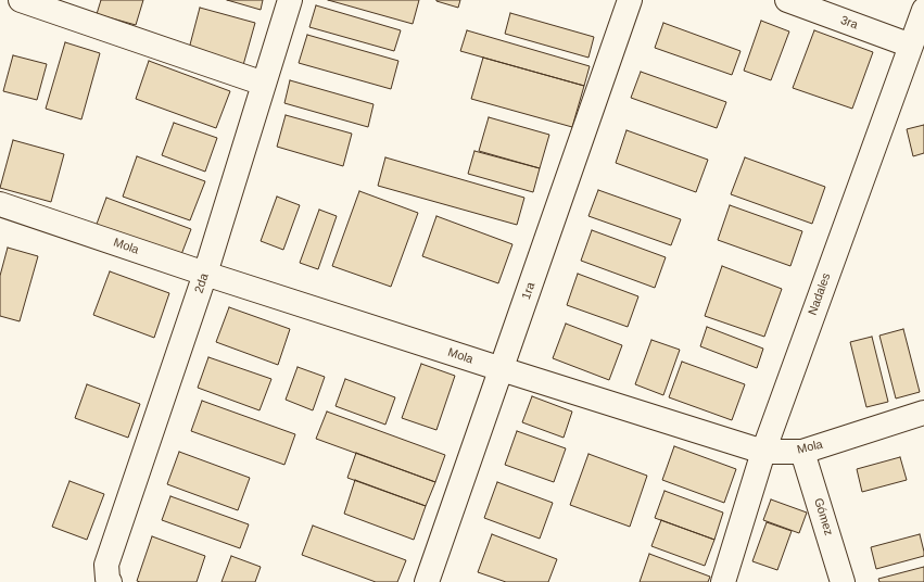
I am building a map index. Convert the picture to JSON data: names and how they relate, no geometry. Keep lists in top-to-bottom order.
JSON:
{
  "streets": {
    "street": [
      "3ra",
      "Mola",
      "2da",
      "1ra",
      "Nadales",
      "Gómez"
    ]
  },
  "crossings": [
    ["3ra", "Nadales"],
    ["Mola", "2da"],
    ["Mola", "1ra"],
    ["Mola", "Nadales"],
    ["Mola", "Gómez"]
  ]
}
